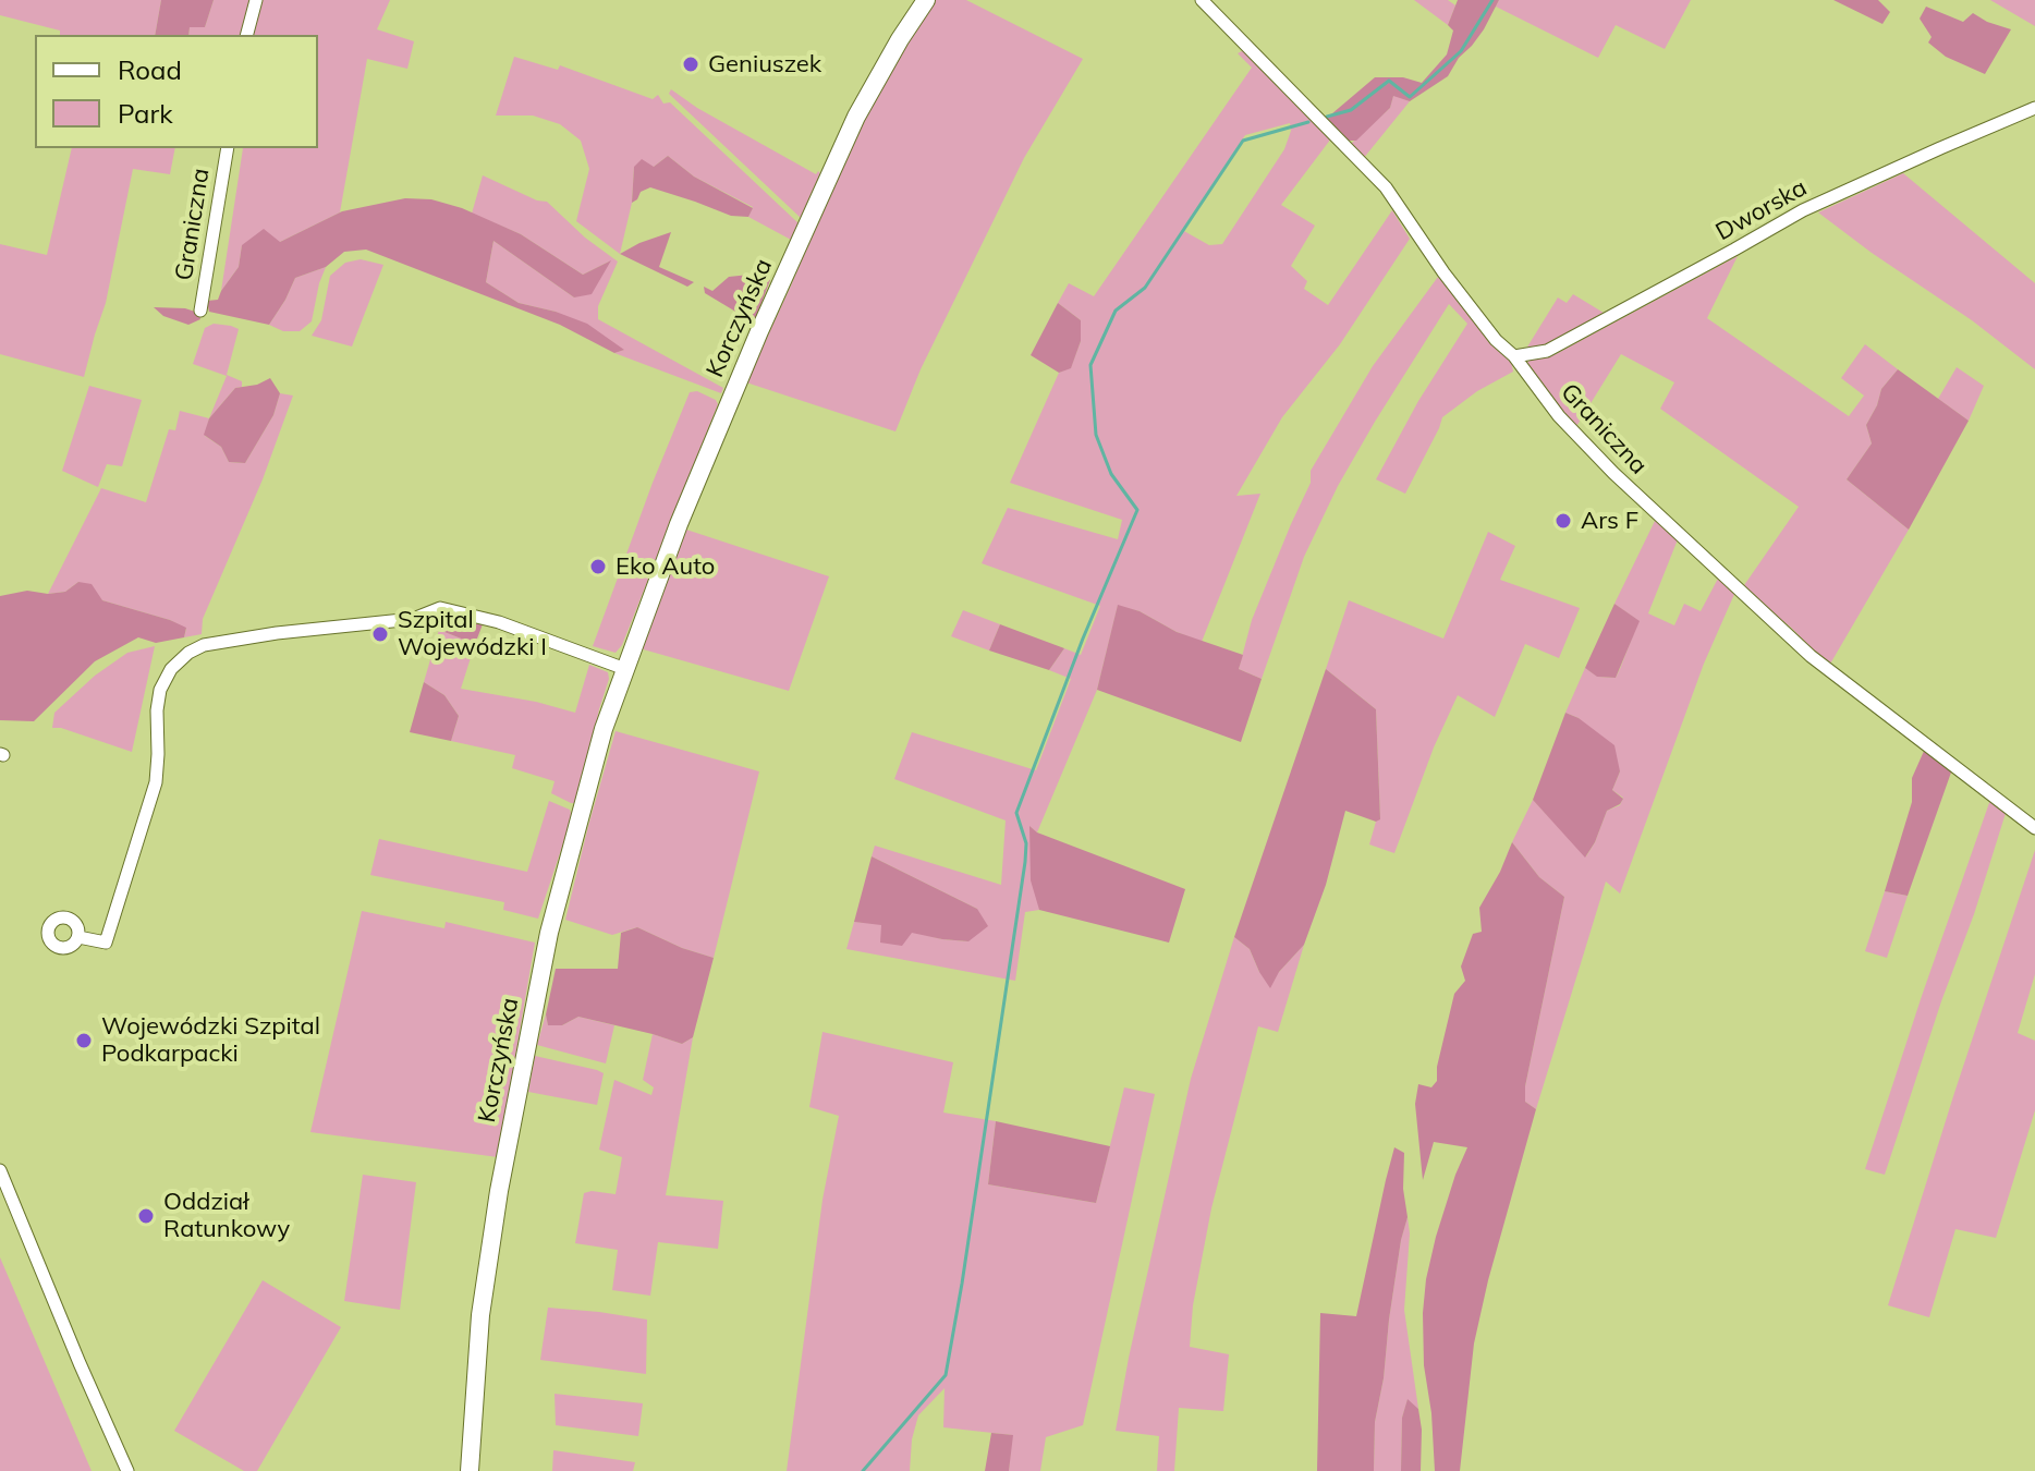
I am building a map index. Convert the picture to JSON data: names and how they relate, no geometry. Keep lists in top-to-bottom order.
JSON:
{
  "streets": {
    "main road": ["Korczyńska"],
    "street": ["Dworska", "Graniczna"]
  },
  "crossings": [
    ["Dworska", "Graniczna"]
  ],
  "places": [
    "Geniuszek",
    "Ars F",
    "Eko Auto",
    "Szpital Wojewódzki I",
    "Wojewódzki Szpital Podkarpacki",
    "Oddział Ratunkowy"
  ],
  "legend": ["Road", "Park"]
}
